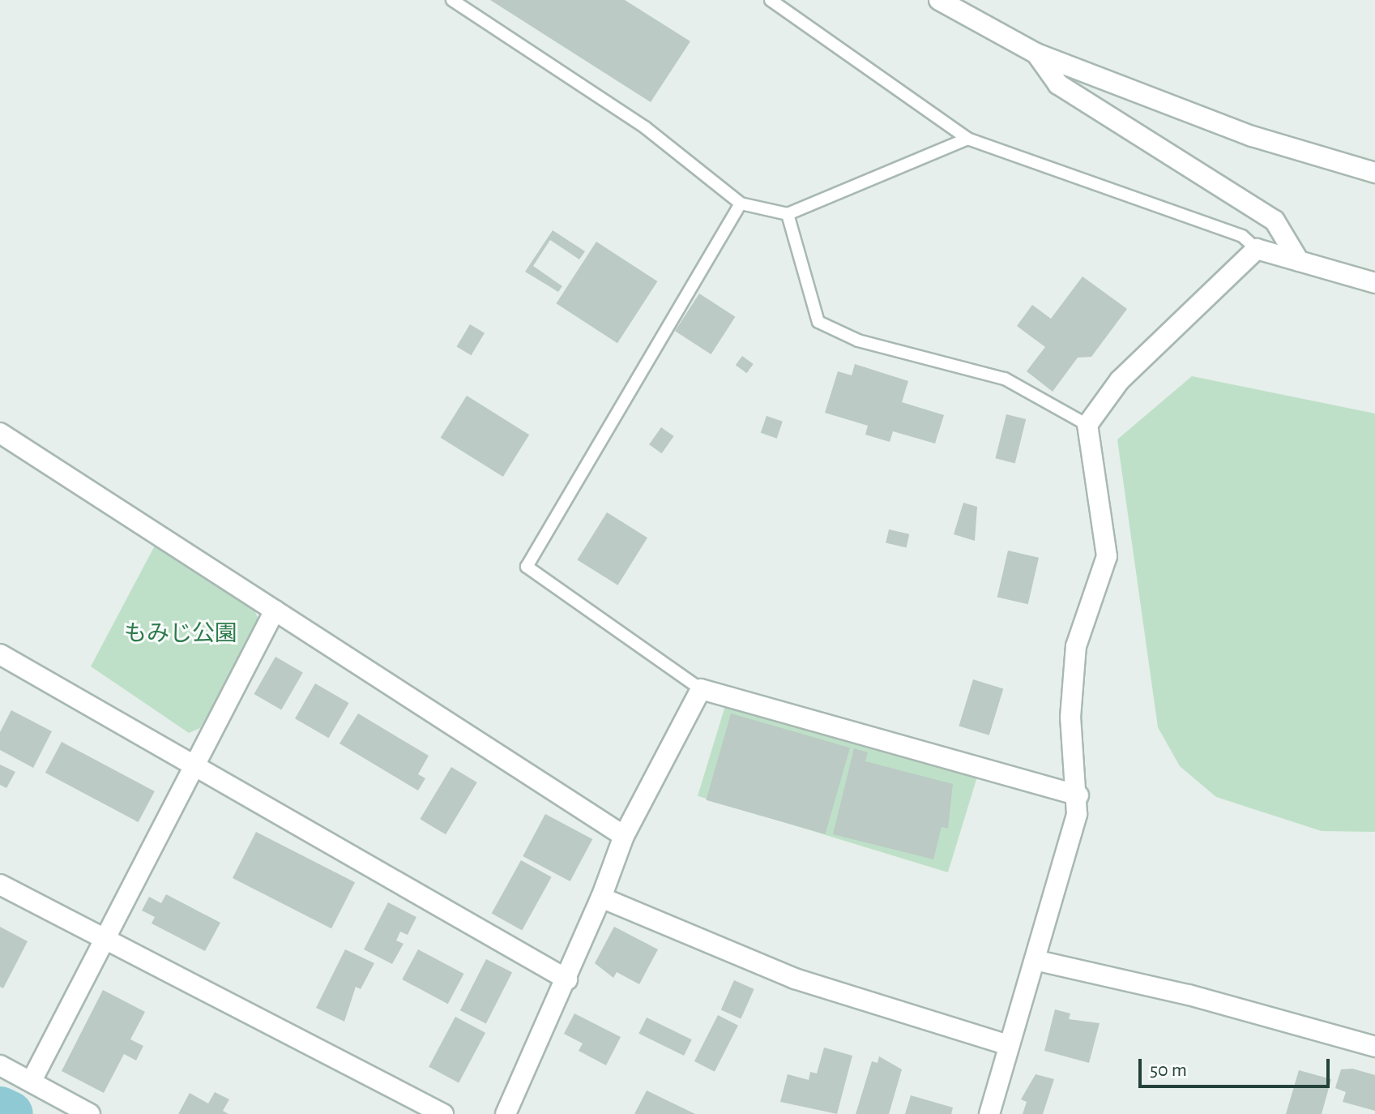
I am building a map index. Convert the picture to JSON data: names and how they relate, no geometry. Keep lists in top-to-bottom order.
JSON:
{
  "parks": ["もみじ公園"],
  "scale_bar": "50 m"
}
